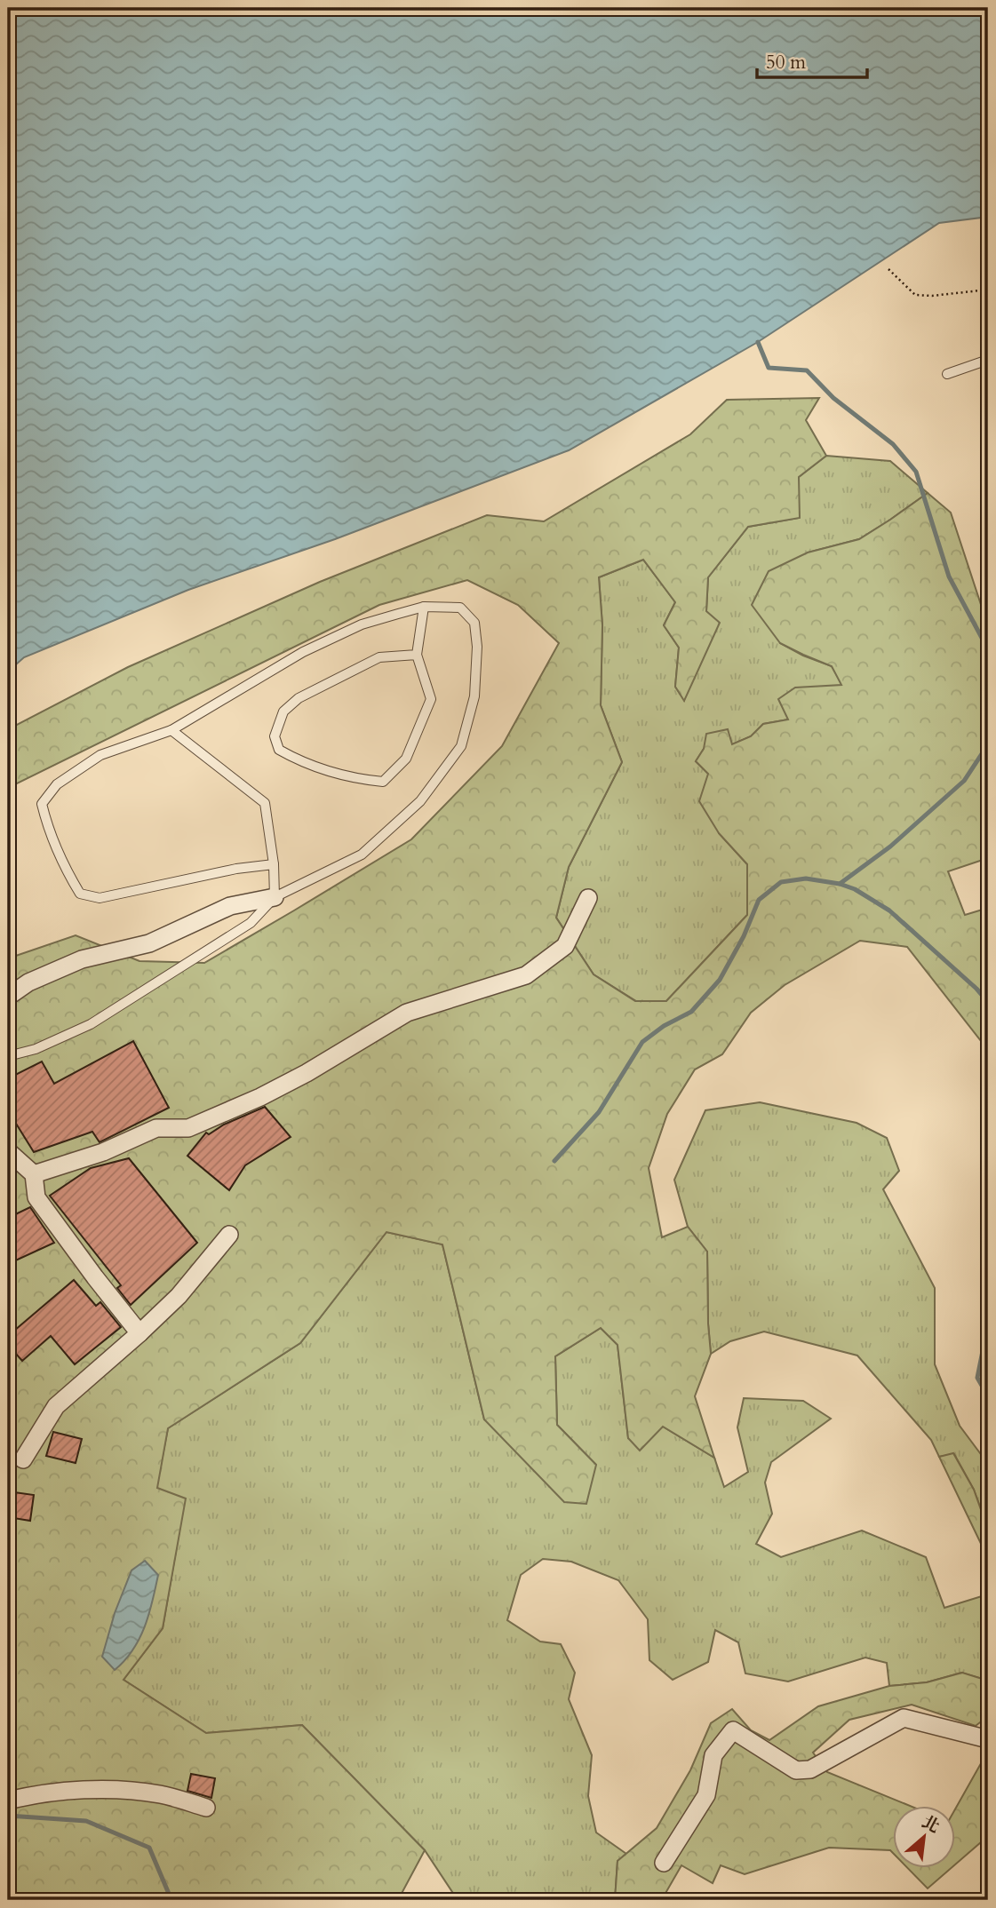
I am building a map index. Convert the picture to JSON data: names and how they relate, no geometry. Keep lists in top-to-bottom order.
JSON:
{
  "scale_bar": "50 m",
  "north": "top right"
}
